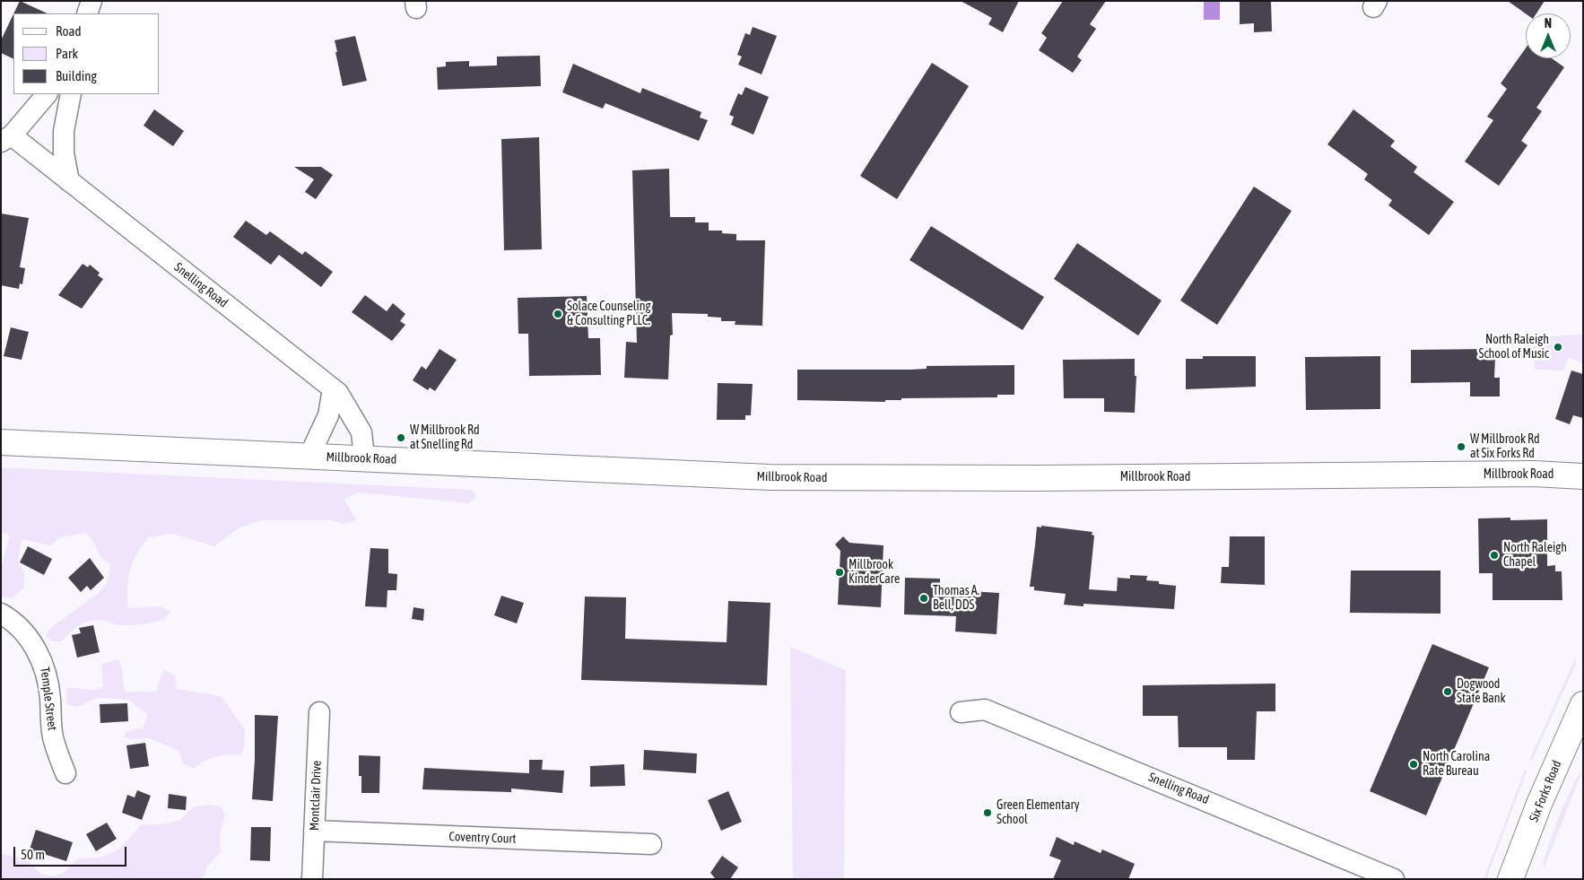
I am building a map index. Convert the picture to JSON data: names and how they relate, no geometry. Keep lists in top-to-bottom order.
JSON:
{
  "streets": {
    "main road": ["Millbrook Road", "Six Forks Road"],
    "street": [
      "Snelling Road",
      "Temple Street",
      "Montclair Drive",
      "Coventry Court"
    ]
  },
  "crossings": [
    ["Snelling Road", "Millbrook Road"],
    ["Montclair Drive", "Coventry Court"]
  ],
  "places": [
    "Solace Counseling & Consulting PLLC.",
    "North Raleigh School of Music",
    "W Millbrook Rd at Snelling Rd",
    "W Millbrook Rd at Six Forks Rd",
    "North Raleigh Chapel",
    "Millbrook KinderCare",
    "Thomas A. Bell, DDS",
    "Dogwood State Bank",
    "North Carolina Rate Bureau",
    "Green Elementary School"
  ],
  "legend": ["Road", "Park", "Building"],
  "scale_bar": "50 m",
  "north": "top"
}
